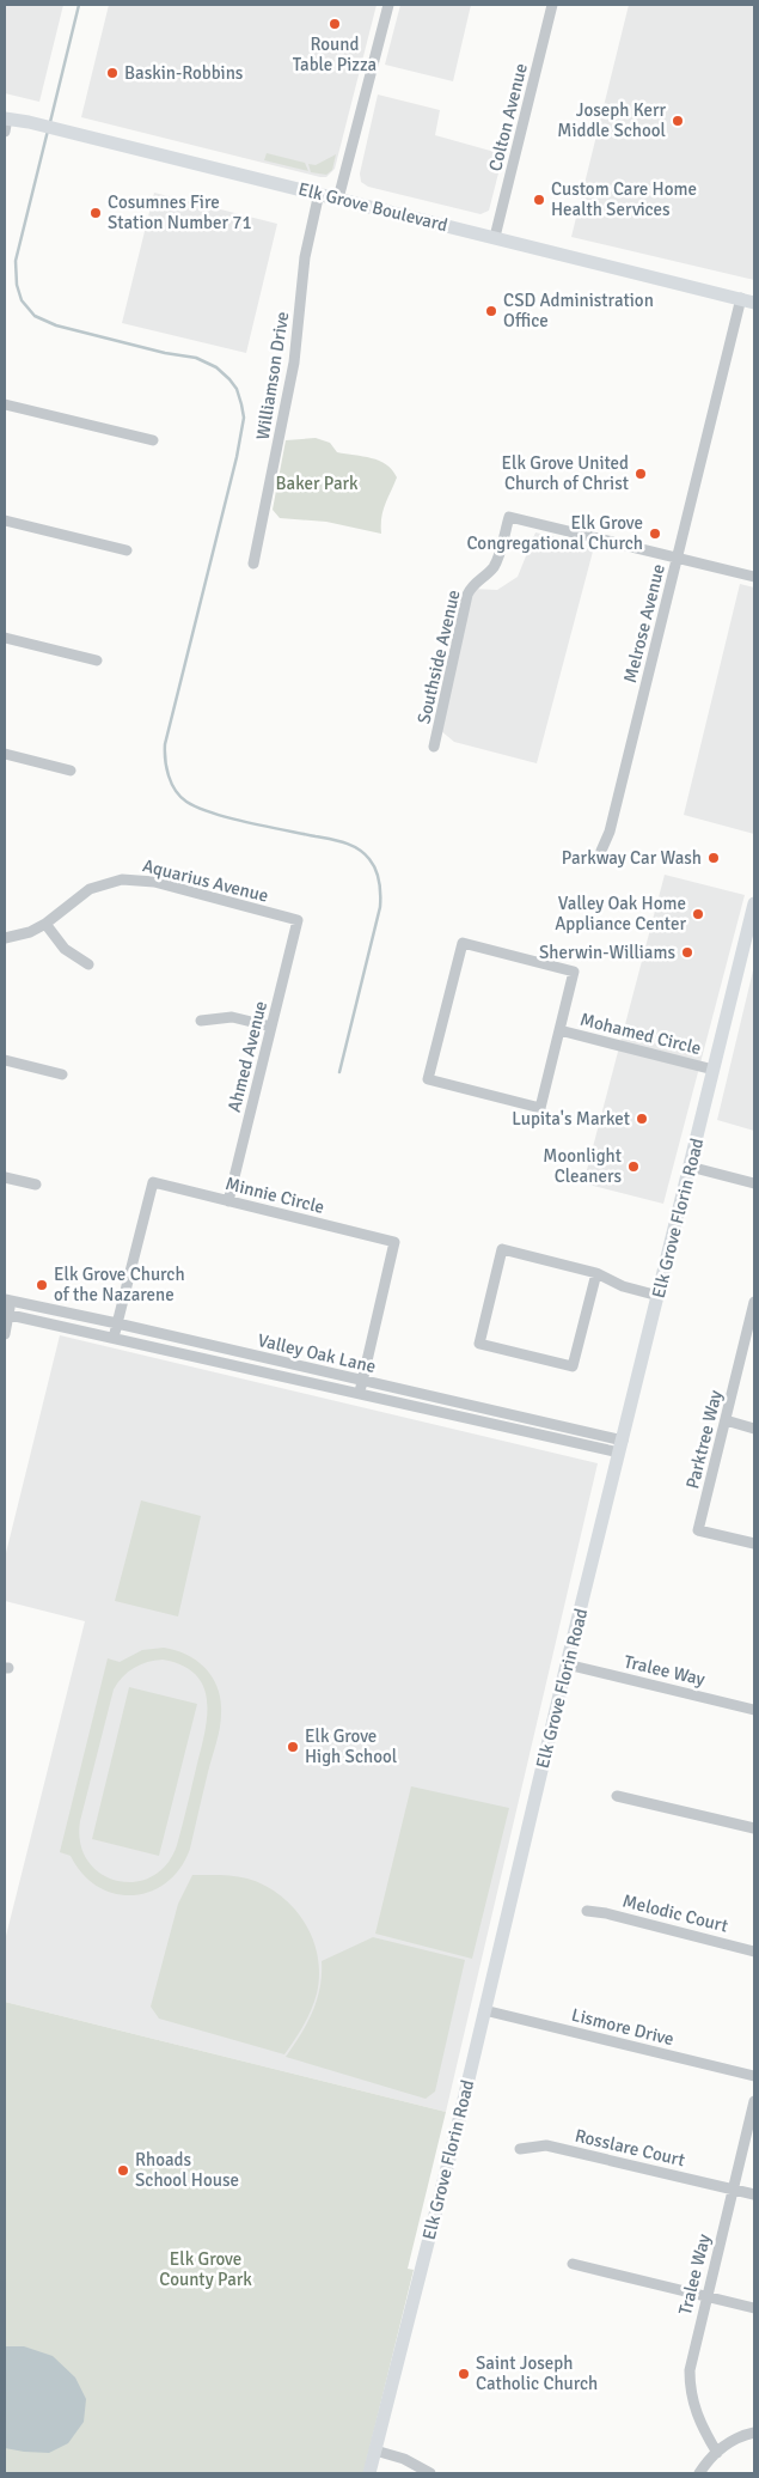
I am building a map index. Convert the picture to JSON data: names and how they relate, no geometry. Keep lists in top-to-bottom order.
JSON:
{
  "streets": {
    "main road": ["Elk Grove Boulevard", "Elk Grove Florin Road"],
    "street": [
      "Colton Avenue",
      "Williamson Drive",
      "Melrose Avenue",
      "Southside Avenue",
      "Aquarius Avenue",
      "Mohamed Circle",
      "Ahmed Avenue",
      "Minnie Circle",
      "Valley Oak Lane",
      "Parktree Way",
      "Tralee Way",
      "Melodic Court",
      "Lismore Drive",
      "Rosslare Court"
    ]
  },
  "crossings": [
    ["Colton Avenue", "Elk Grove Boulevard"],
    ["Elk Grove Boulevard", "Williamson Drive"],
    ["Elk Grove Boulevard", "Melrose Avenue"],
    ["Melrose Avenue", "Southside Avenue"],
    ["Aquarius Avenue", "Ahmed Avenue"],
    ["Mohamed Circle", "Elk Grove Florin Road"],
    ["Ahmed Avenue", "Minnie Circle"],
    ["Minnie Circle", "Valley Oak Lane"],
    ["Elk Grove Florin Road", "Valley Oak Lane"],
    ["Elk Grove Florin Road", "Tralee Way"],
    ["Elk Grove Florin Road", "Lismore Drive"],
    ["Tralee Way", "Rosslare Court"]
  ],
  "parks": ["Baker Park", "Elk Grove County Park"],
  "places": [
    "Round Table Pizza",
    "Baskin-Robbins",
    "Joseph Kerr Middle School",
    "Custom Care Home Health Services",
    "Cosumnes Fire Station Number 71",
    "CSD Administration Office",
    "Elk Grove United Church of Christ",
    "Elk Grove Congregational Church",
    "Parkway Car Wash",
    "Valley Oak Home Appliance Center",
    "Sherwin-Williams",
    "Lupita's Market",
    "Moonlight Cleaners",
    "Elk Grove Church of the Nazarene",
    "Elk Grove High School",
    "Rhoads School House",
    "Saint Joseph Catholic Church"
  ]
}
